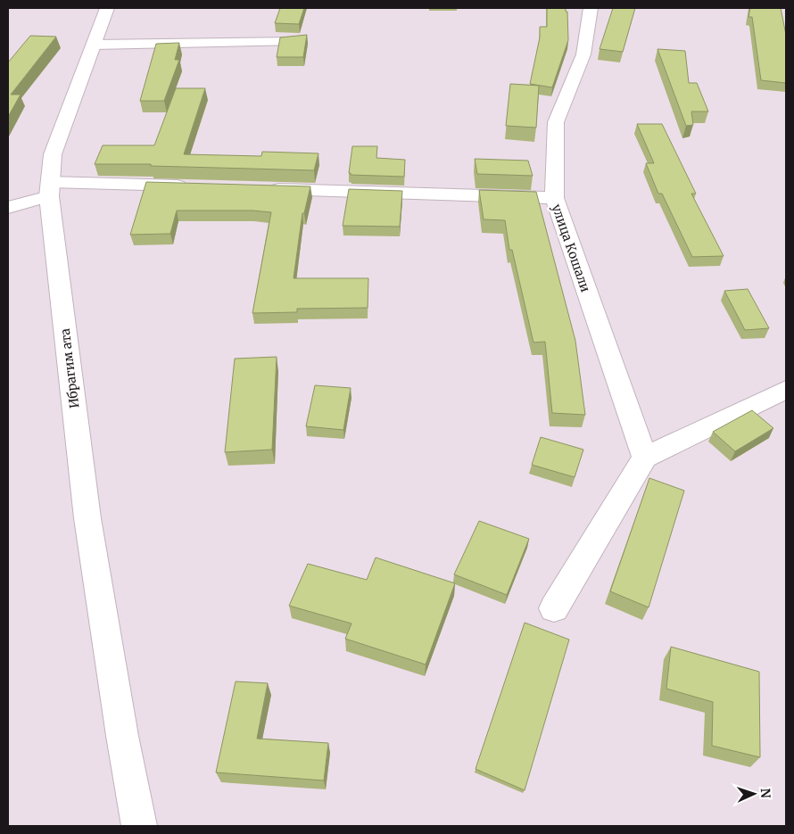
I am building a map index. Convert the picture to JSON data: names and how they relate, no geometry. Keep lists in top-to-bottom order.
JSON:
{
  "streets": {
    "street": ["улица Кошали", "Ибрагим ата"]
  },
  "north": "right"
}
